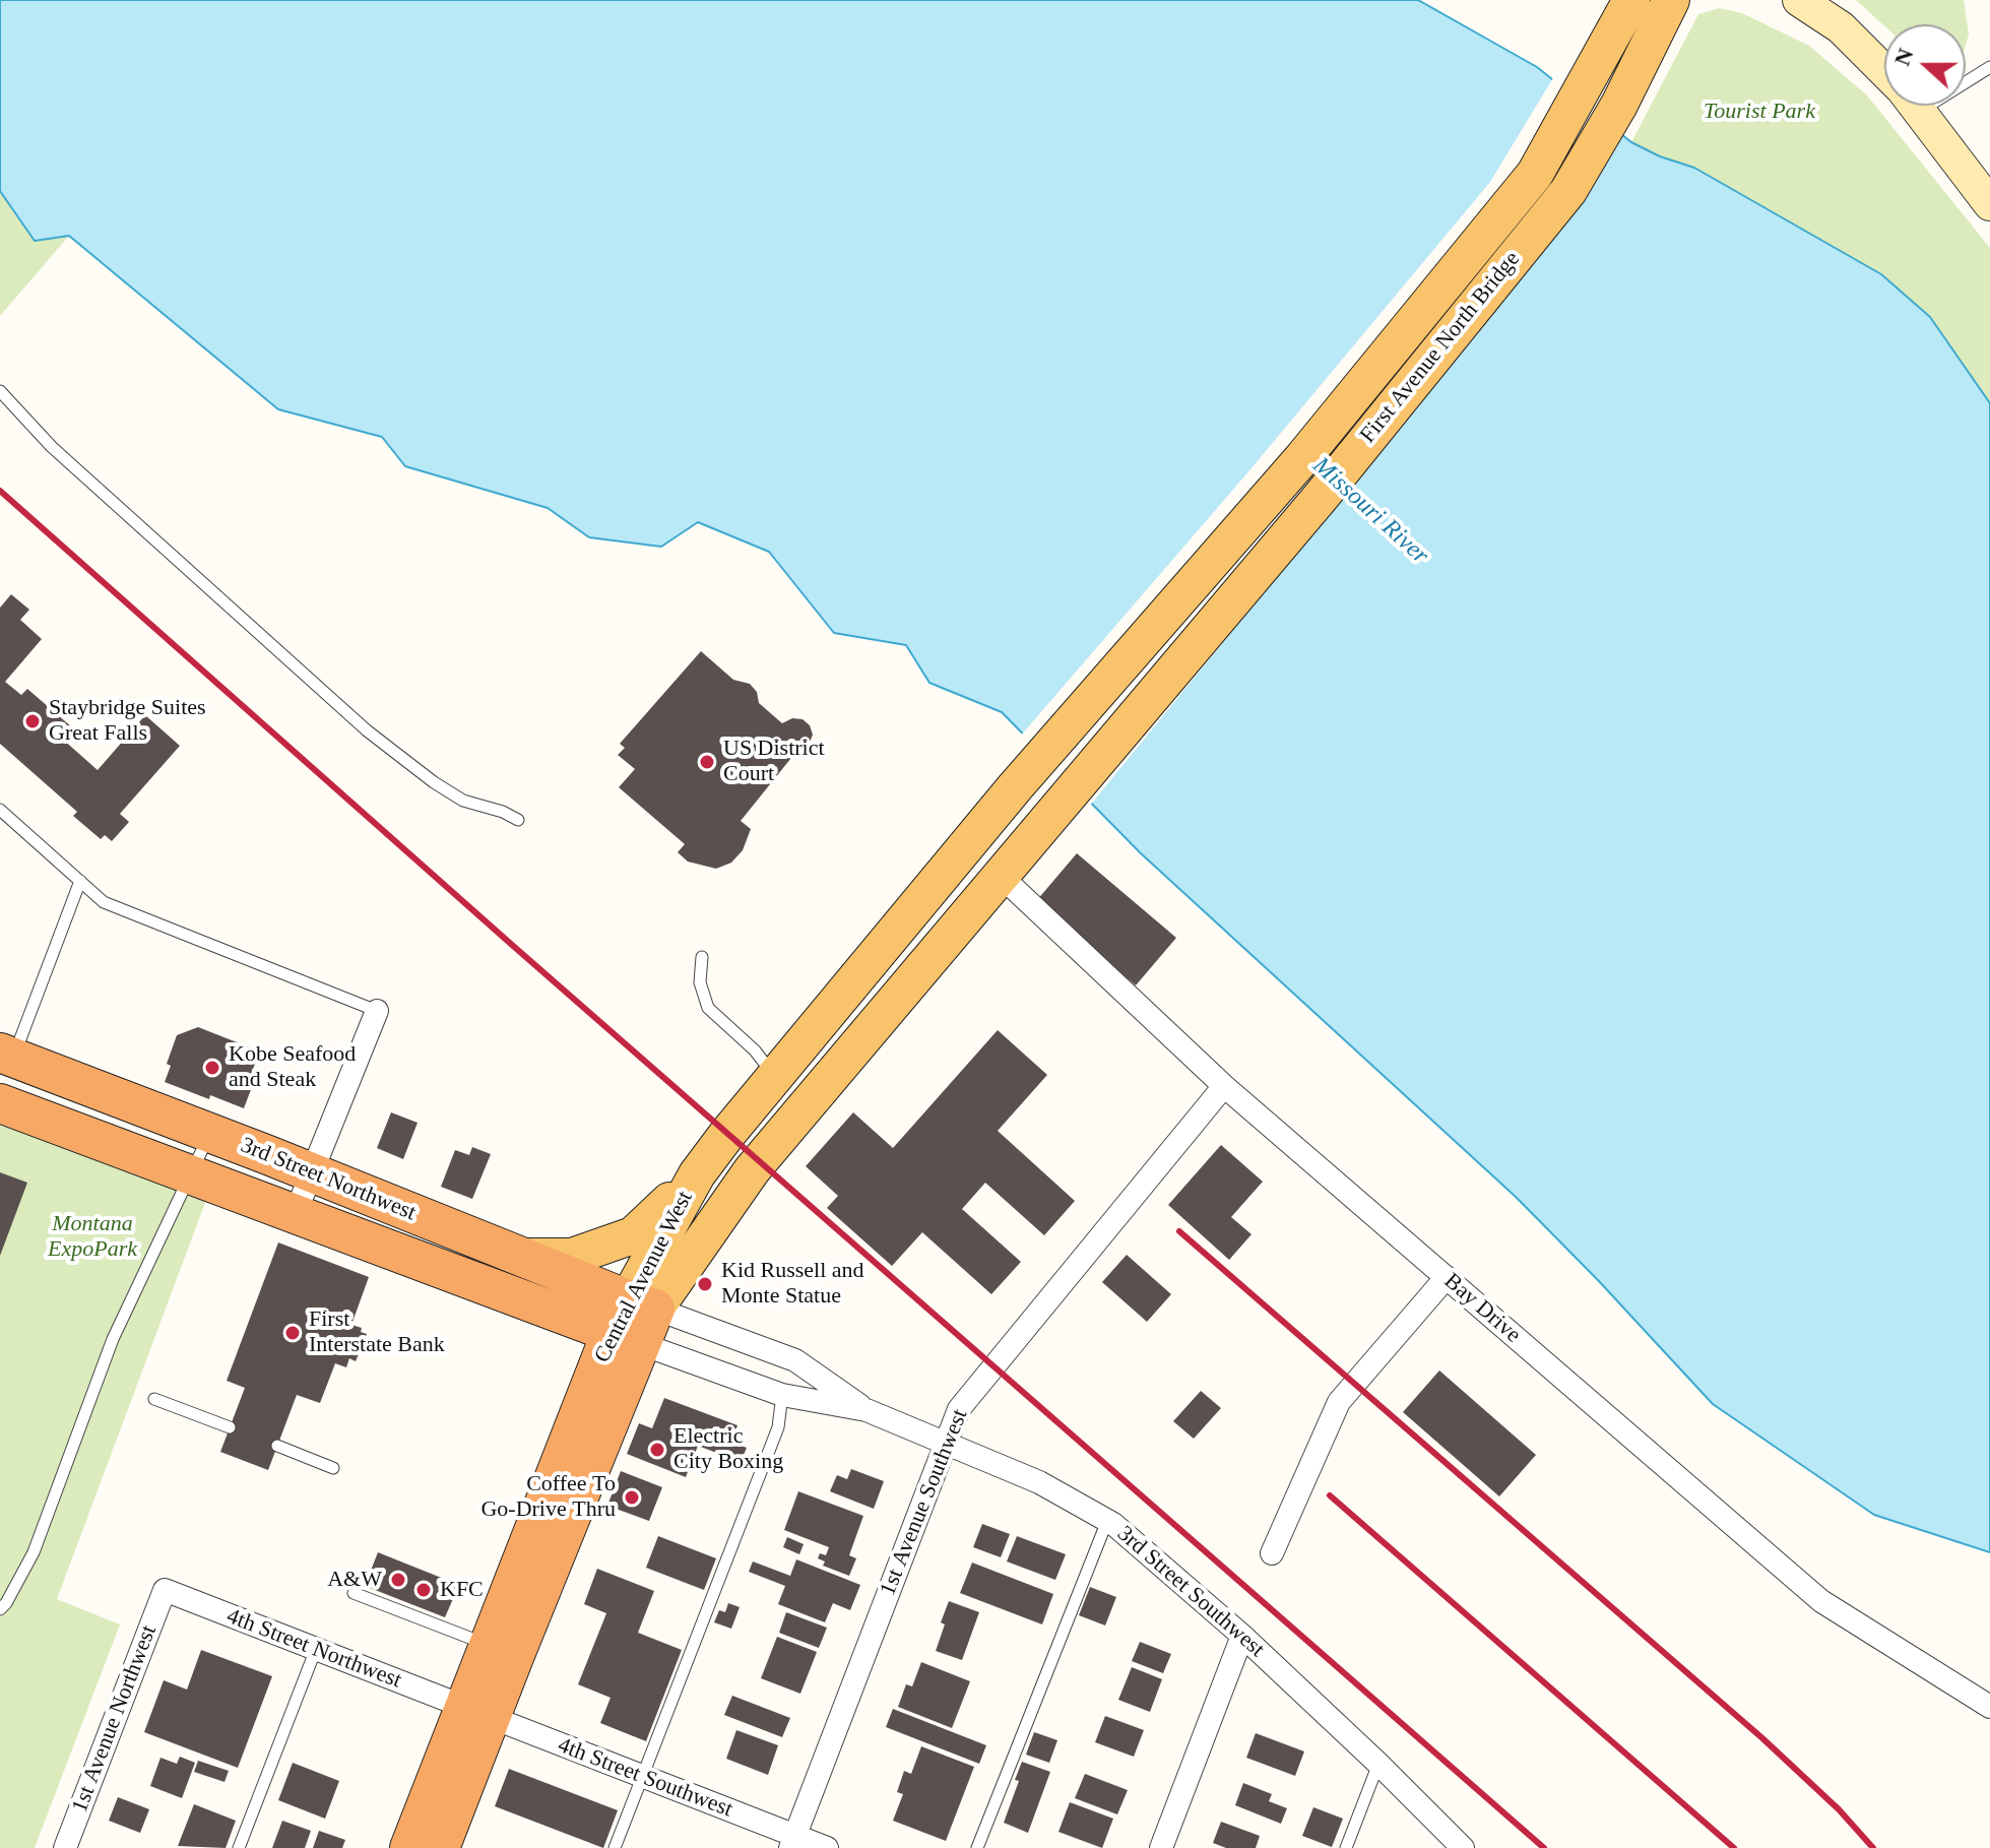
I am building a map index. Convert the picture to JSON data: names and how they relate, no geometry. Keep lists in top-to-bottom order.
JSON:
{
  "streets": {
    "highway": ["3rd Street Northwest", "Central Avenue West"],
    "main road": ["First Avenue North Bridge"],
    "street": [
      "Bay Drive",
      "1st Avenue Southwest",
      "3rd Street Southwest",
      "4th Street Northwest",
      "1st Avenue Northwest",
      "4th Street Southwest"
    ]
  },
  "crossings": [
    ["First Avenue North Bridge", "Central Avenue West"],
    ["3rd Street Northwest", "Central Avenue West"],
    ["3rd Street Northwest", "3rd Street Southwest"],
    ["Central Avenue West", "Bay Drive"],
    ["Central Avenue West", "3rd Street Southwest"],
    ["Central Avenue West", "4th Street Northwest"],
    ["Central Avenue West", "4th Street Southwest"],
    ["Bay Drive", "1st Avenue Southwest"],
    ["1st Avenue Southwest", "3rd Street Southwest"],
    ["1st Avenue Southwest", "4th Street Southwest"],
    ["4th Street Northwest", "1st Avenue Northwest"],
    ["4th Street Northwest", "4th Street Southwest"]
  ],
  "water": ["Missouri River"],
  "parks": ["Tourist Park", "Montana ExpoPark"],
  "places": [
    "Staybridge Suites Great Falls",
    "US District Court",
    "Kobe Seafood and Steak",
    "Kid Russell and Monte Statue",
    "First Interstate Bank",
    "Electric City Boxing",
    "Coffee To Go-Drive Thru",
    "A&W",
    "KFC"
  ],
  "north": "left"
}
